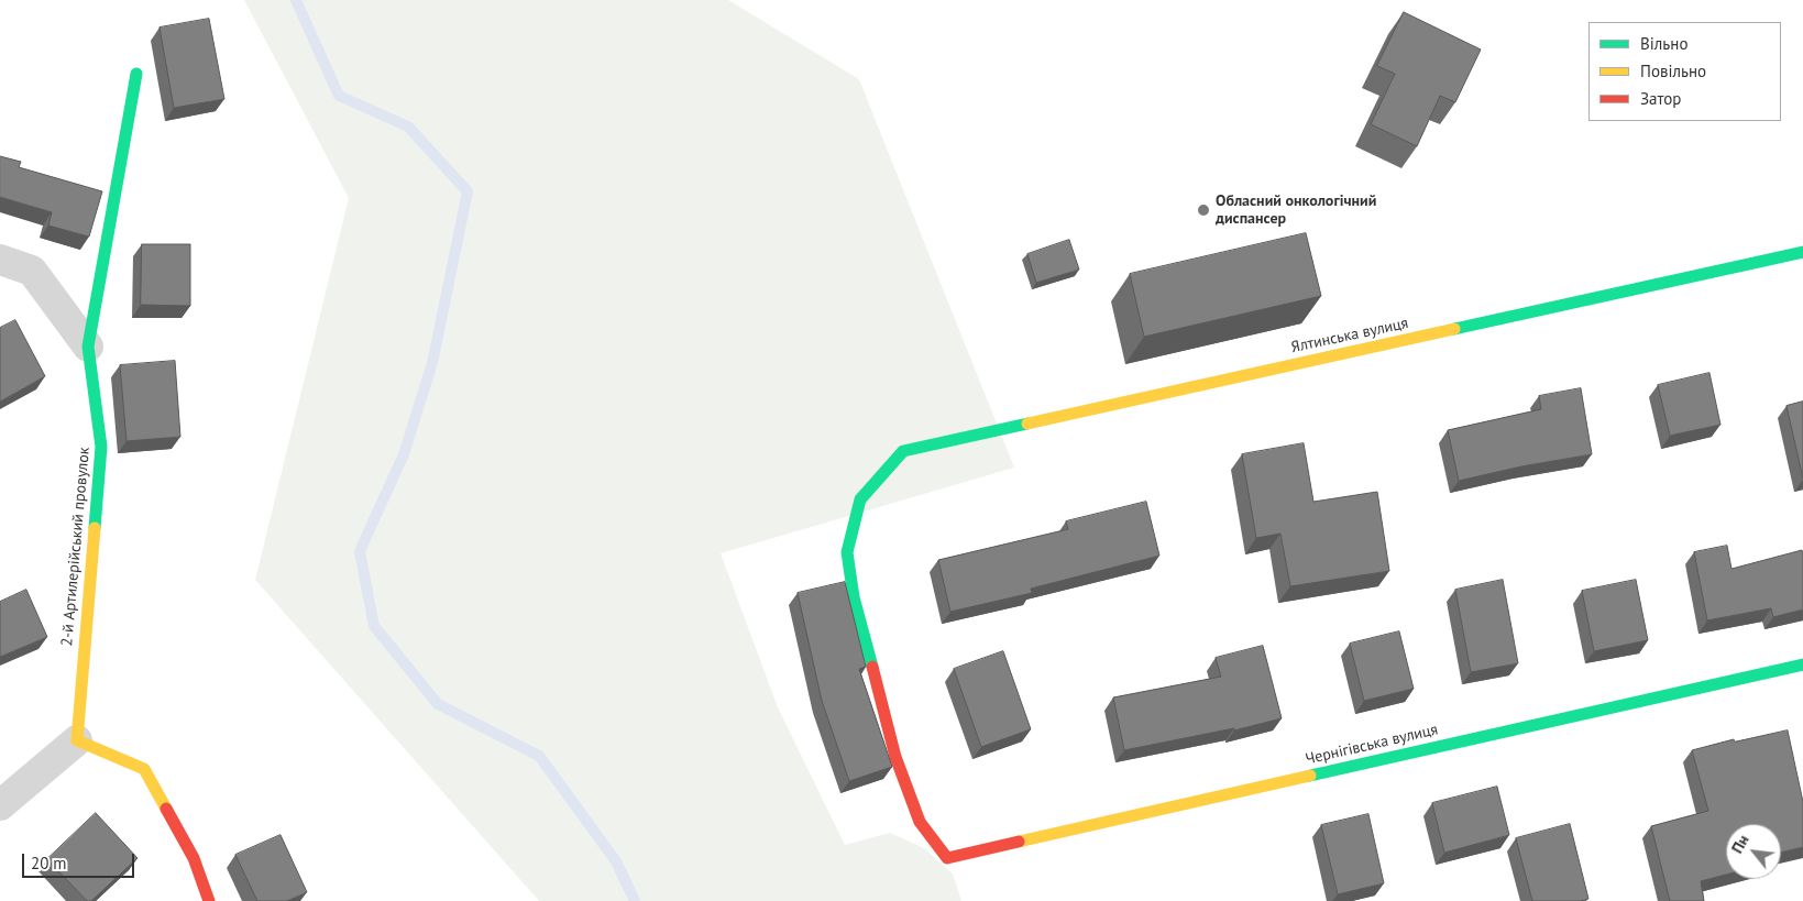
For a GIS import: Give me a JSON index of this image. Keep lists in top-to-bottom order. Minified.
{"streets":{"street":["Ялтинська вулиця","2-й Артилерійський провулок","Чернігівська вулиця"]},"crossings":[["Ялтинська вулиця","Чернігівська вулиця"]],"places":["Обласний онкологічний диспансер"],"legend":["Вільно","Повільно","Затор"],"scale_bar":"20 m","north":"top left"}
